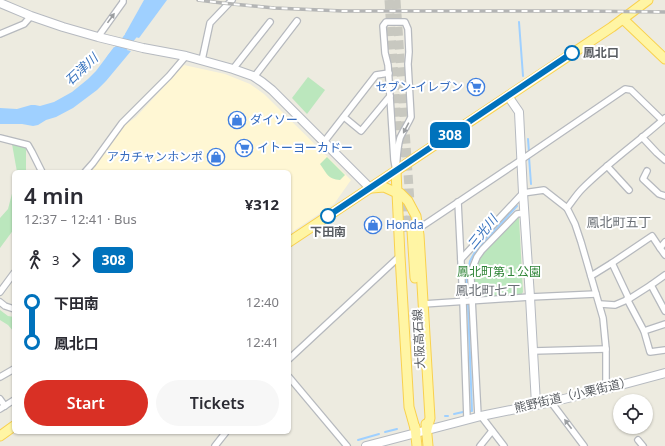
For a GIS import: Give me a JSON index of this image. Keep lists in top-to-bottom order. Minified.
{"streets":{"main road":["大阪高石線"],"street":["熊野街道（小栗街道）"]},"crossings":[["大阪高石線","熊野街道（小栗街道）"]],"districts":["鳳北町五丁","鳳北町七丁"],"water":["石津川","三光川"],"parks":["鳳北町第１公園"],"places":{"other":["鳳北口","下田南"],"supermarket":["セブン-イレブン","イトーヨーカドー"],"shop":["ダイソー","アカチャンホンポ","Honda"]},"lines":["bus line 308"],"page":{"on_map":"308","heading":["4 min","12:37 – 12:41 · Bus","¥312"],"legs":["3","308"],"list":[{"name":"下田南","value":"12:40"},{"name":"鳳北口","value":"12:41"}],"buttons":["Start","Tickets"]}}
